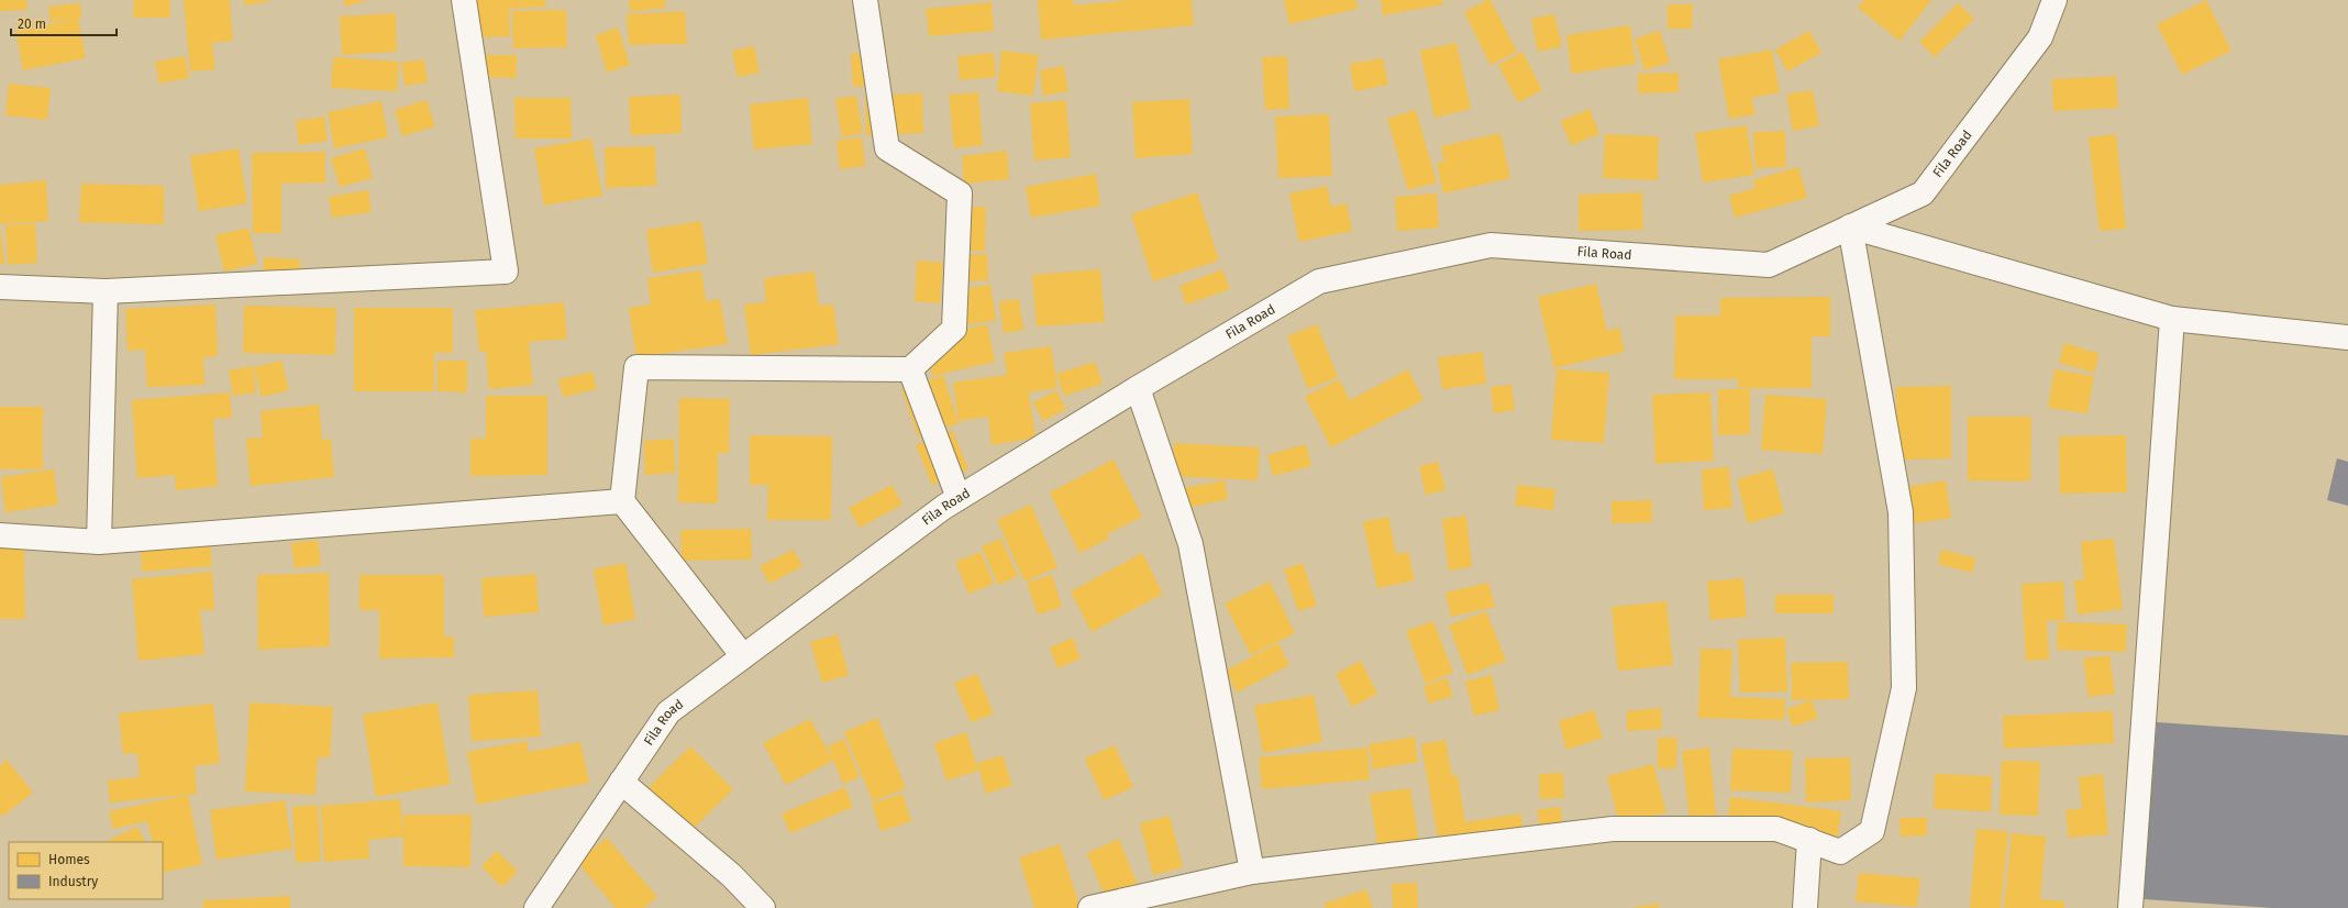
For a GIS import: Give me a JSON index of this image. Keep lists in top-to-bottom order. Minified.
{"streets":{"street":["Fila Road"]},"legend":["Homes","Industry"],"scale_bar":"20 m"}
